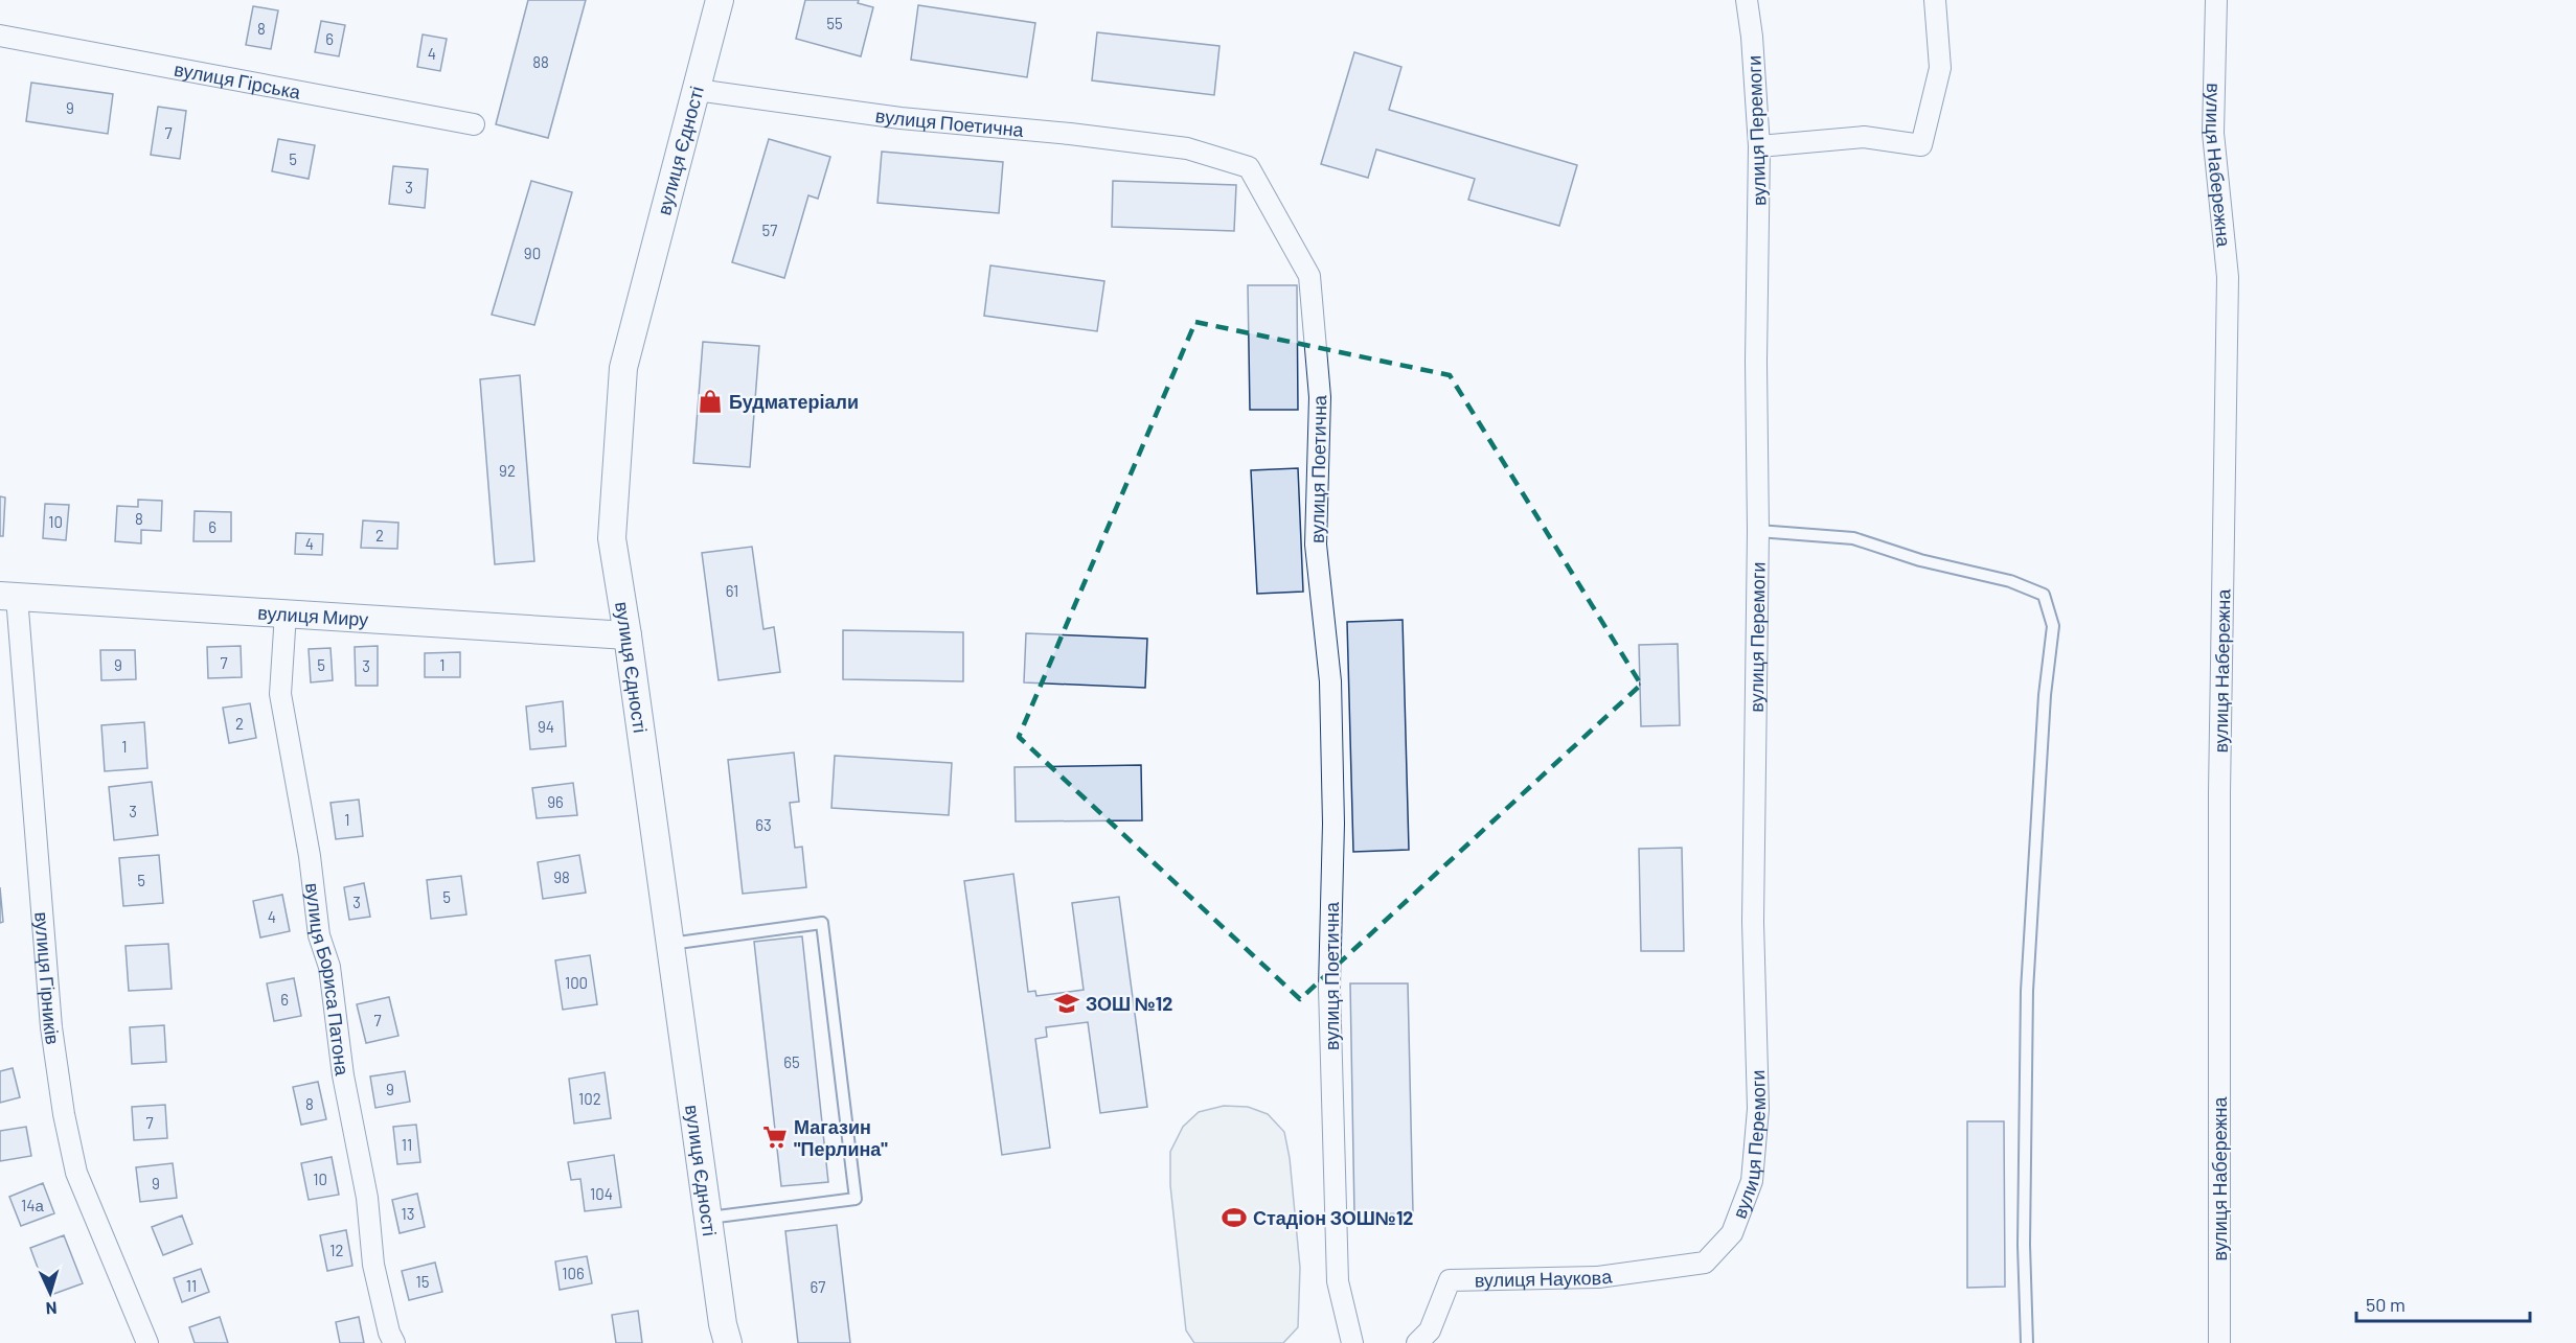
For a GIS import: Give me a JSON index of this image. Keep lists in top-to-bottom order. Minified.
{"streets":{"street":["вулиця Гірська","вулиця Поетична","вулиця Перемоги","вулиця Єдності","вулиця Набережна","вулиця Миру","вулиця Гірників","вулиця Бориса Патона","вулиця Наукова"]},"crossings":[["вулиця Поетична","вулиця Єдності"],["вулиця Перемоги","вулиця Наукова"],["вулиця Єдності","вулиця Миру"],["вулиця Миру","вулиця Гірників"],["вулиця Миру","вулиця Бориса Патона"]],"places":{"shop":["Будматеріали"],"school or university":["ЗОШ №12"],"supermarket":["Магазин \"Перлина\""],"sports":["Стадіон ЗОШ№12"]},"house_numbers":["55","8","6","4","88","9","7","5","3","57","90","92","8","10","6","2","4","61","7","9","5","1","3","2","94","1","96","3","1","63","98","5","5","3","4","100","6","7","65","9","102","8","7","11","10","9","104","14а","13","12","106","15","11","67"],"scale_bar":"50 m","north":"bottom"}
